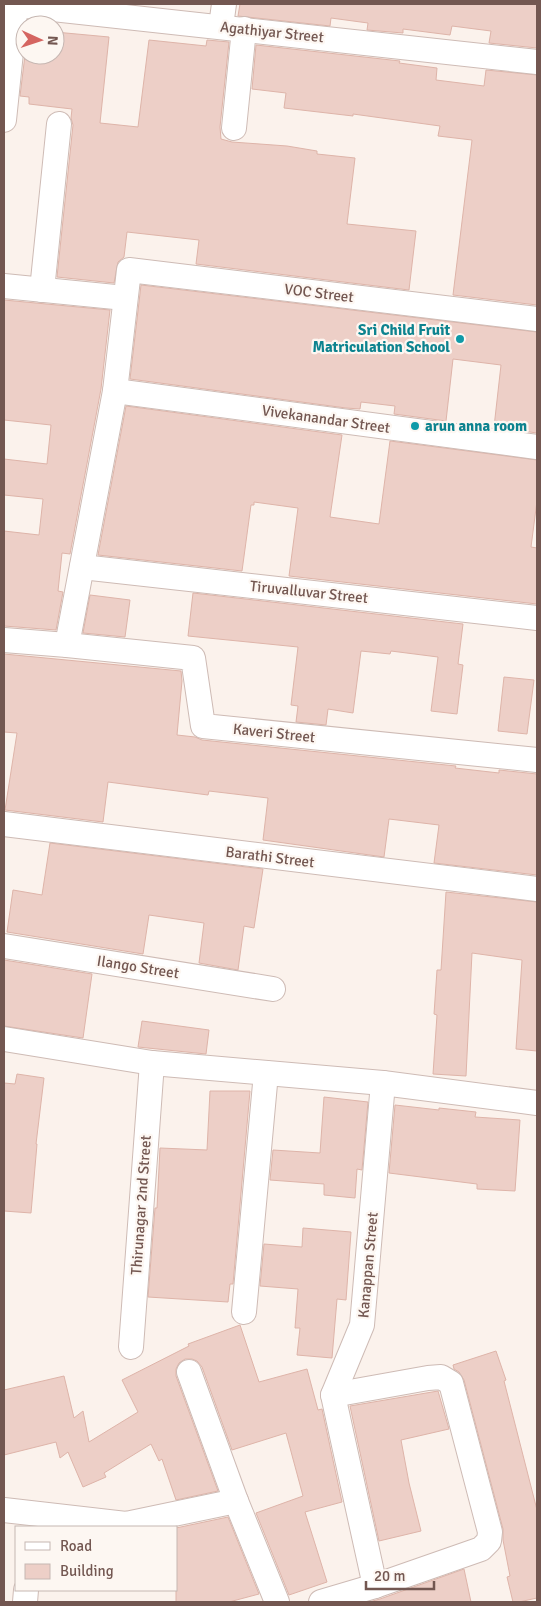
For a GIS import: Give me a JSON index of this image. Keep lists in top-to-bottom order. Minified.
{"streets":{"street":["Agathiyar Street","VOC Street","Vivekanandar Street","Tiruvalluvar Street","Kaveri Street","Barathi Street","Ilango Street","Thirunagar 2nd Street","Kanappan Street"]},"places":["Sri Child Fruit Matriculation School","arun anna room"],"legend":["Road","Building"],"scale_bar":"20 m","north":"right"}
